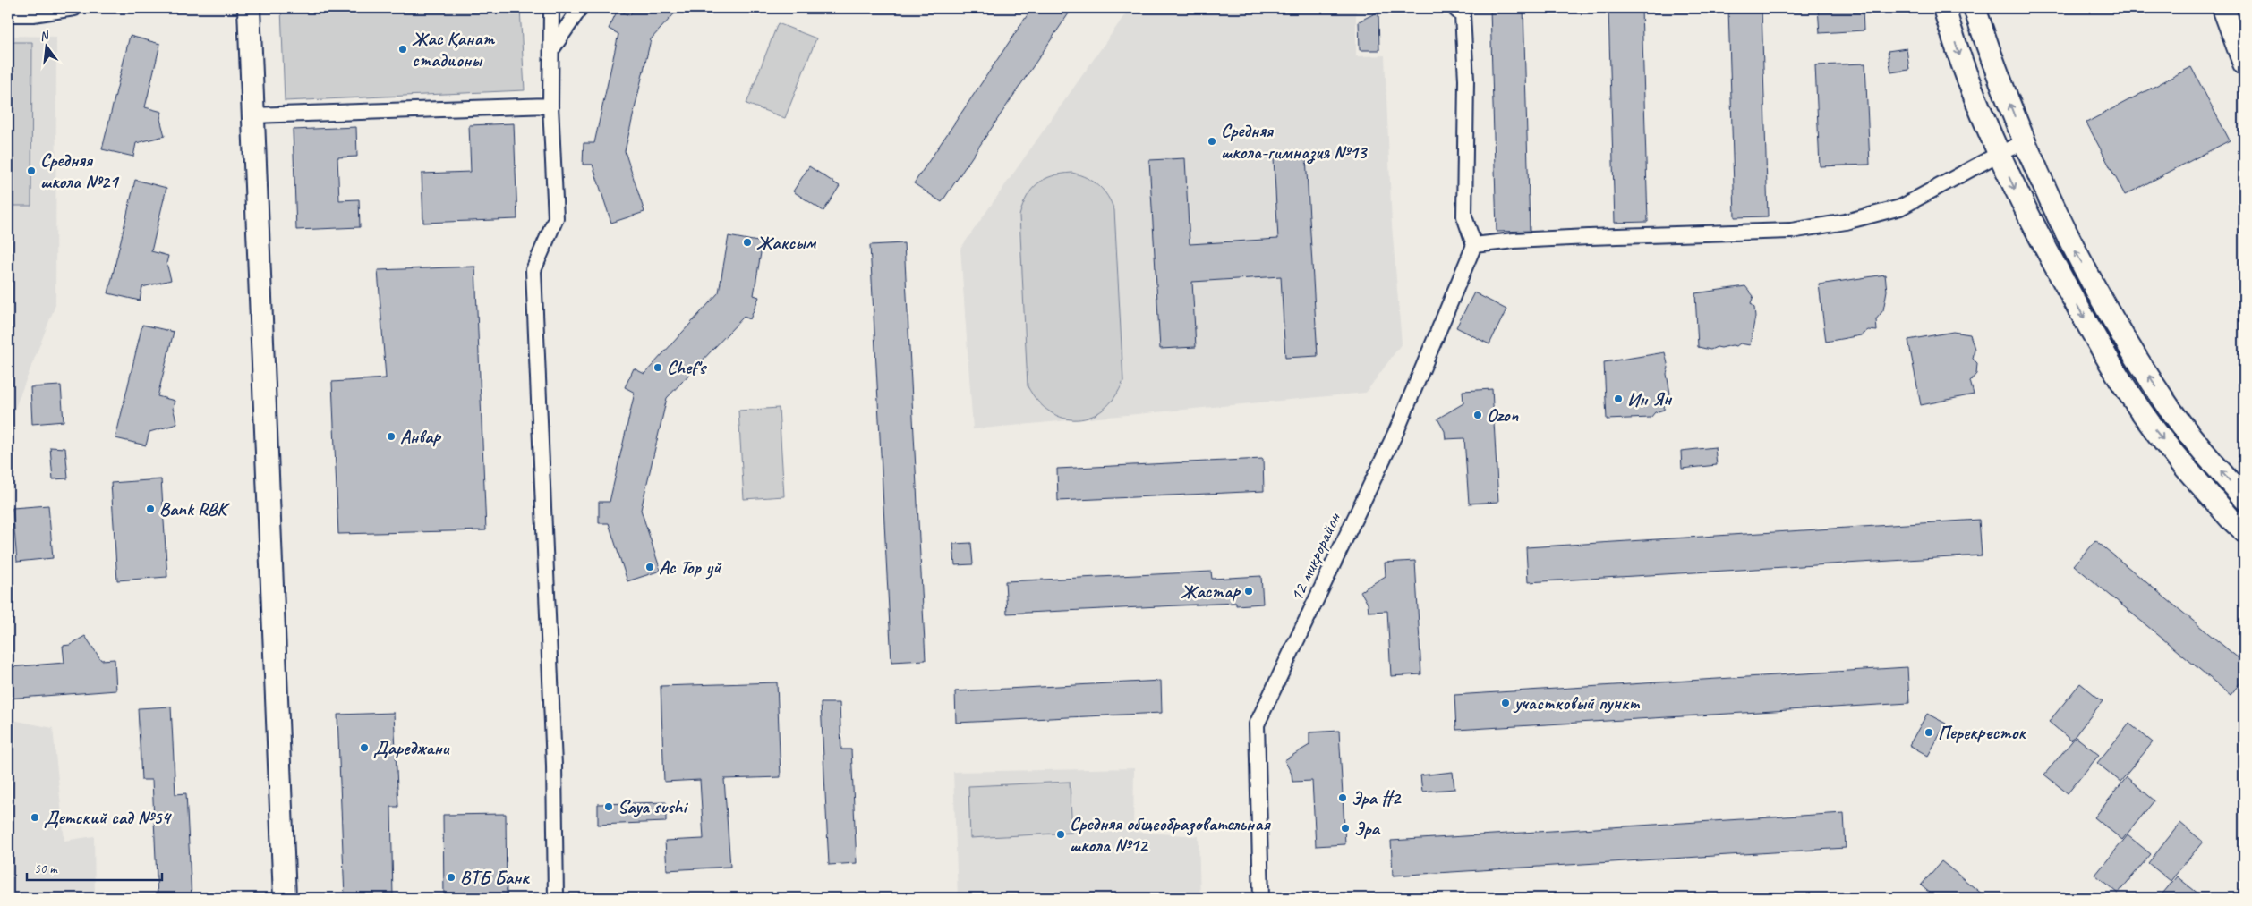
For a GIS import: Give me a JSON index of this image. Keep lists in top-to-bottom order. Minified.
{"streets":{"street":["12 микрорайон"]},"places":["Жас Қанат стадионы","Средняя школа-гимназия №13","Средняя школа №21","Жаксым","Chef's","Ин Ян","Ozon","Анвар","Bank RBK","Ас Тор уй","Жастар","участковый пункт","Перекресток","Дареджани","Эра #2","Saya sushi","Детский сад №54","Эра","Средняя общеобразовательная школа №12","ВТБ Банк"],"scale_bar":"50 m","north":"top"}
